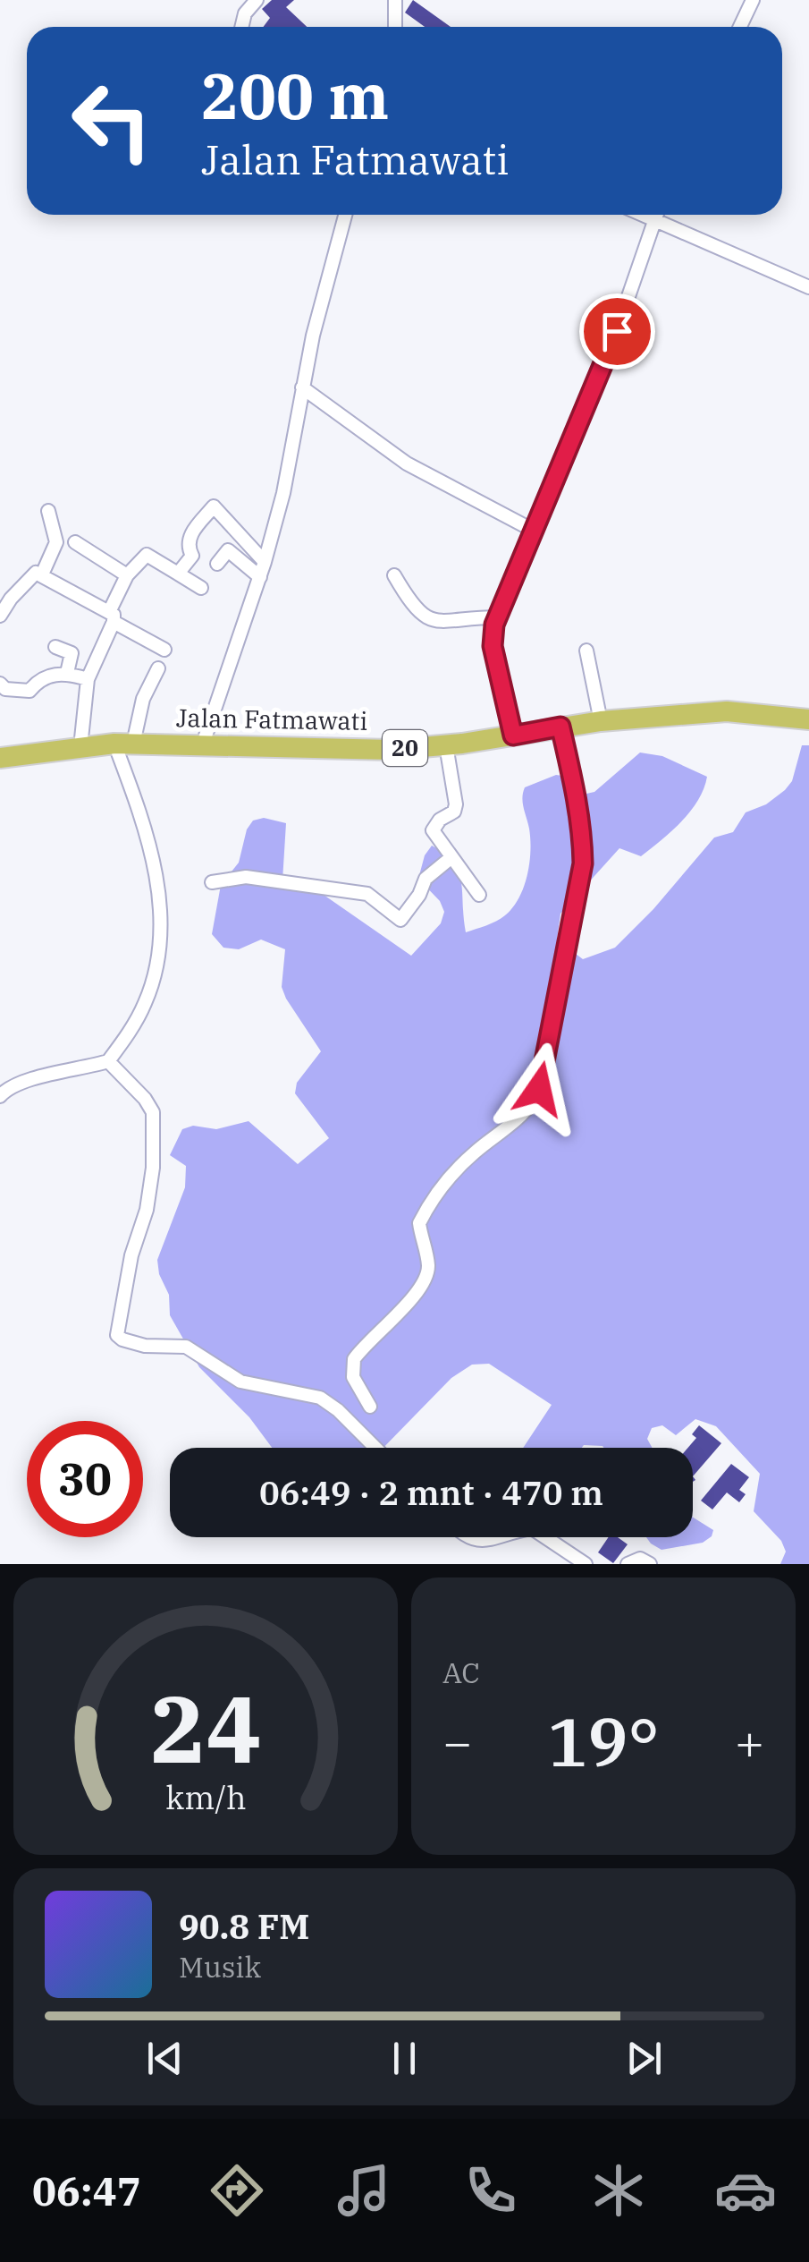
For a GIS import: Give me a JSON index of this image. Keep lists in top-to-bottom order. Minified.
{"streets":{"highway":["Jalan Fatmawati","20"]},"page":{"turn":["200 m","Jalan Fatmawati"],"limit":"30","trip":"06:49 · 2 mnt · 470 m","tile":"AC","heat":["−","19°","+"],"song":["90.8 FM","Musik"],"tabs":"06:47","gauge":["24","km/h"]}}
